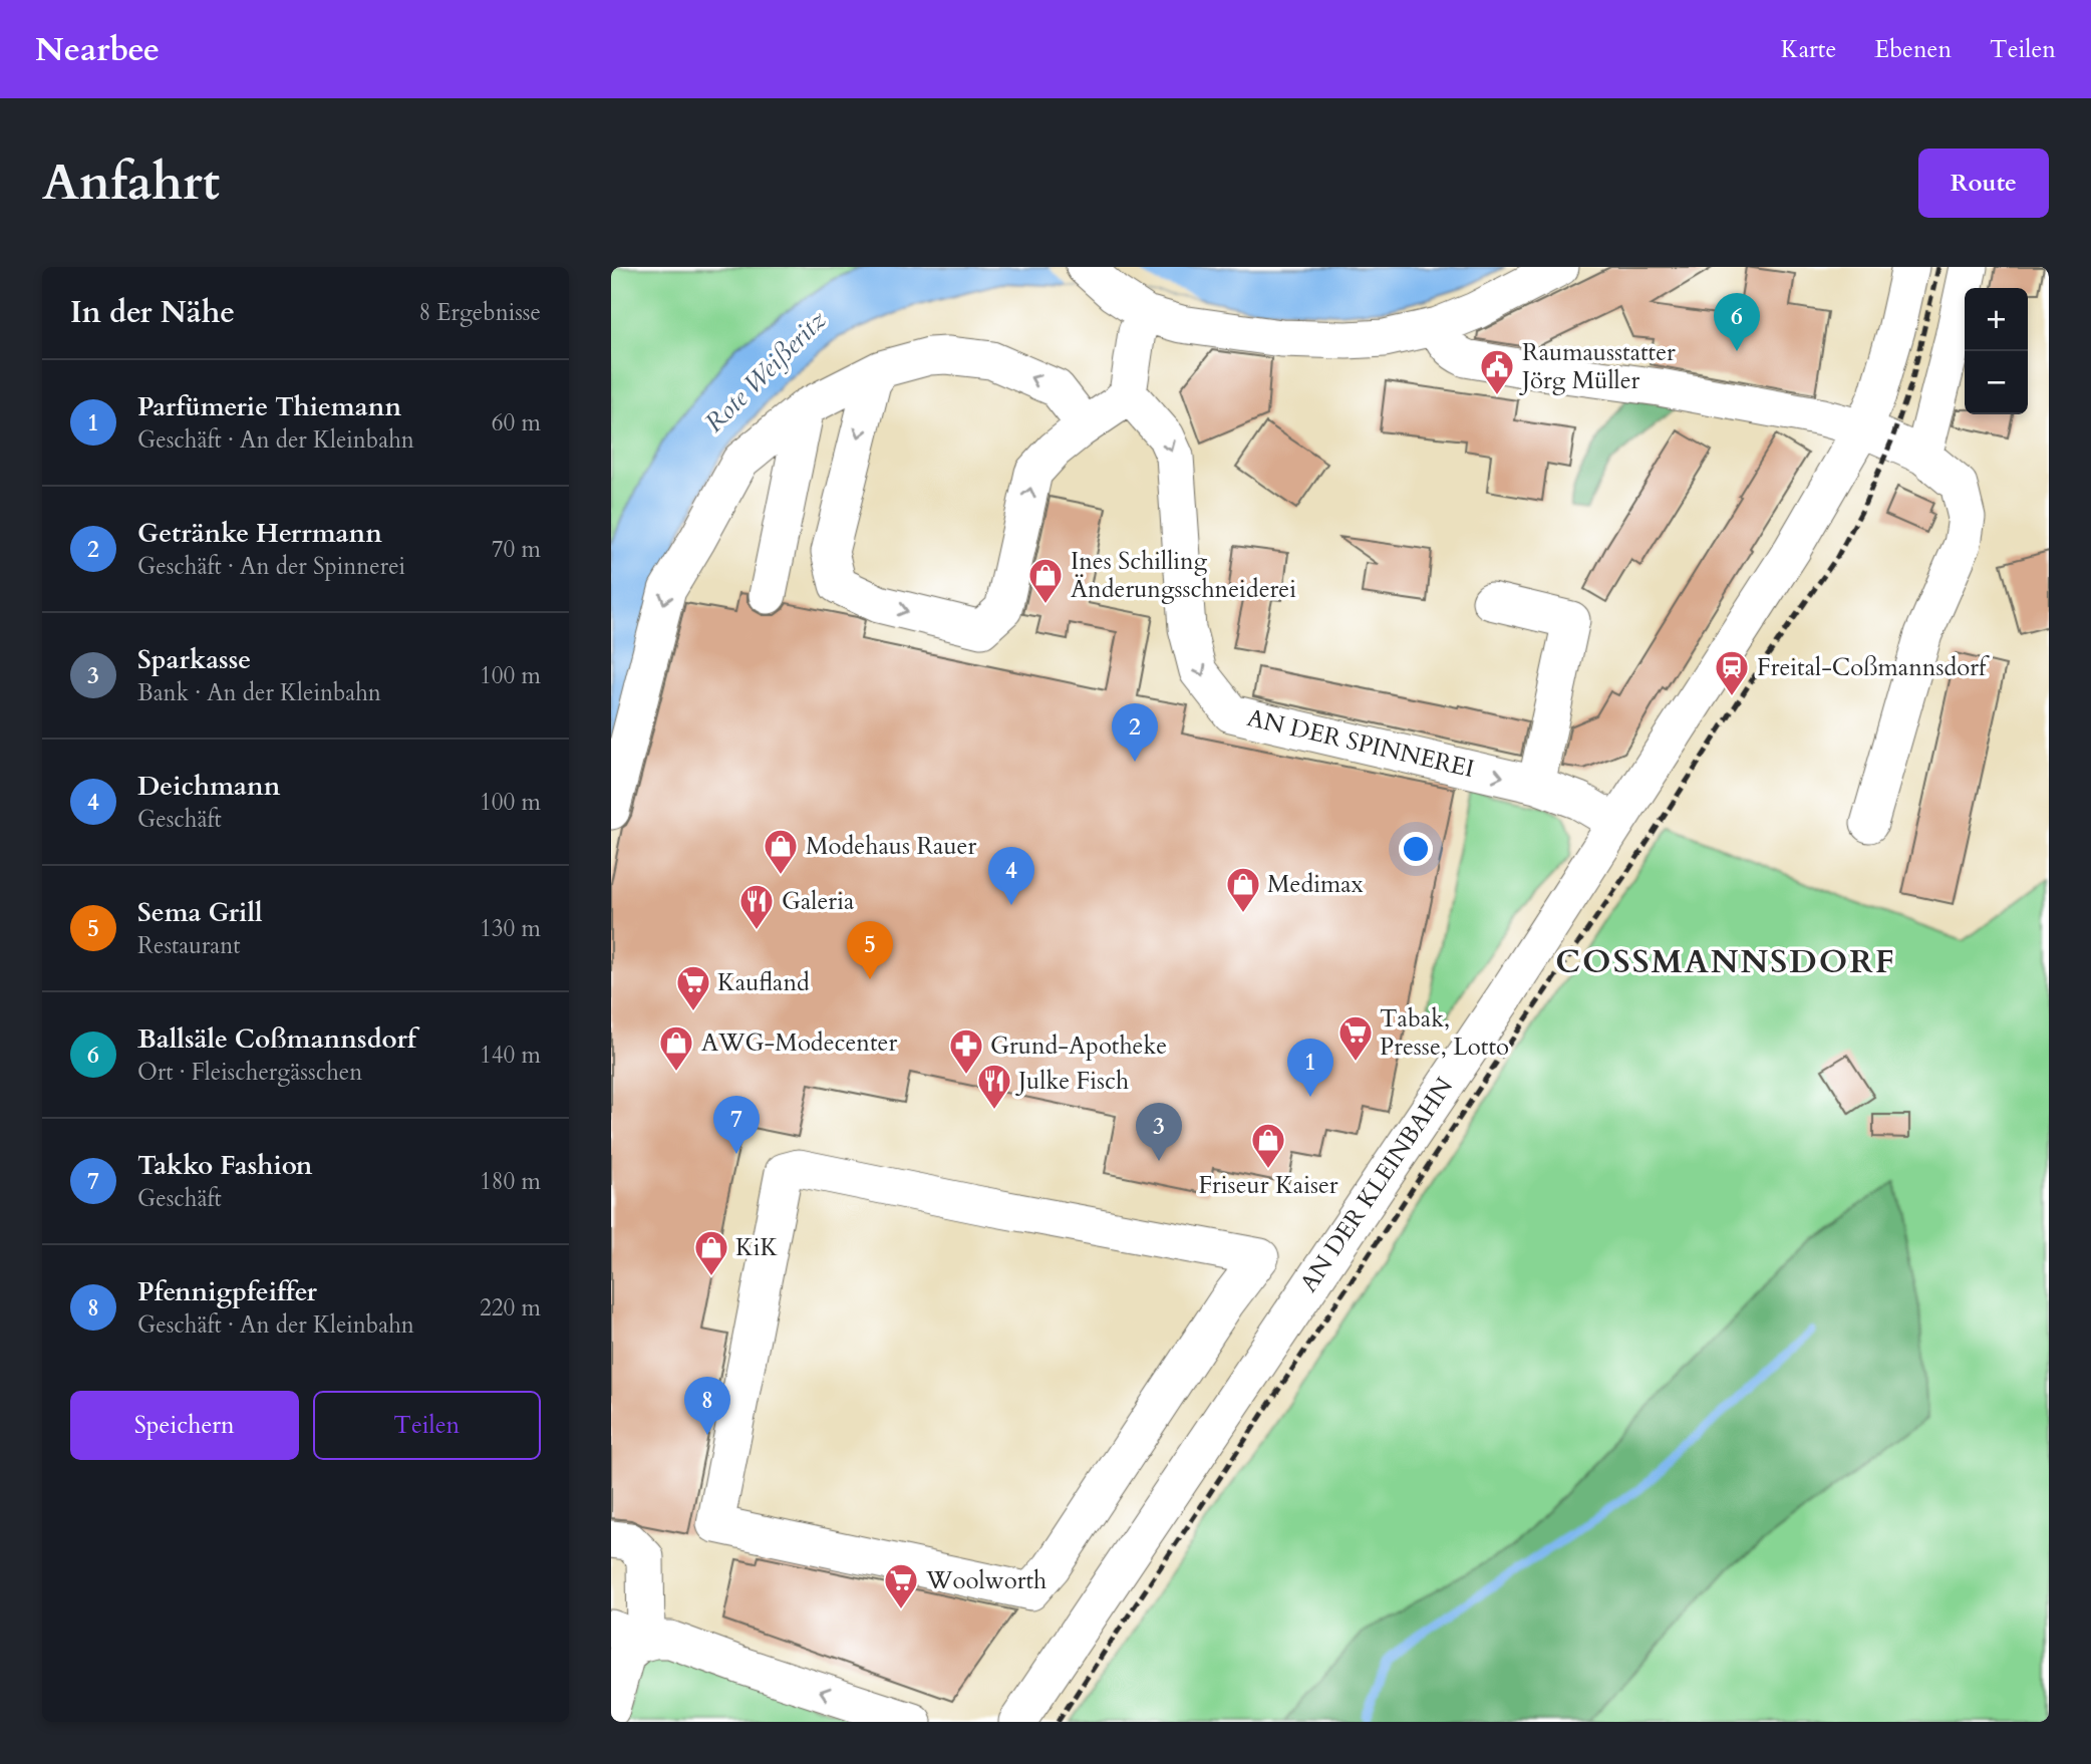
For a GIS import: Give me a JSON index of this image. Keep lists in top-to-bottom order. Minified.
{"streets":{"street":["AN DER SPINNEREI","AN DER KLEINBAHN"]},"crossings":[["AN DER SPINNEREI","AN DER KLEINBAHN"]],"one_way":["AN DER SPINNEREI"],"districts":["COSSMANNSDORF"],"water":["Rote Weißeritz"],"places":{"public building":["Raumausstatter Jörg Müller"],"shop":["Ines Schilling Änderungsschneiderei","Modehaus Rauer","Medimax","AWG-Modecenter","Friseur Kaiser","KiK"],"station":["Freital-Coßmannsdorf"],"restaurant":["Galeria","Julke Fisch"],"supermarket":["Kaufland","Tabak, Presse, Lotto","Woolworth"],"pharmacy":["Grund-Apotheke"]},"page":{"header":"Nearbee","nav":["Karte","Ebenen","Teilen"],"buttons":["Route",["Speichern","Teilen"]],"title":"Anfahrt","heading":["In der Nähe","8 Ergebnisse"],"map_buttons":["+","−"],"pins":["6","2","4","5","1","7","3","8"],"list":[{"mark":"1","name":"Parfümerie Thiemann","note":"Geschäft · An der Kleinbahn","value":"60 m"},{"mark":"2","name":"Getränke Herrmann","note":"Geschäft · An der Spinnerei","value":"70 m"},{"mark":"3","name":"Sparkasse","note":"Bank · An der Kleinbahn","value":"100 m"},{"mark":"4","name":"Deichmann","note":"Geschäft","value":"100 m"},{"mark":"5","name":"Sema Grill","note":"Restaurant","value":"130 m"},{"mark":"6","name":"Ballsäle Coßmannsdorf","note":"Ort · Fleischergässchen","value":"140 m"},{"mark":"7","name":"Takko Fashion","note":"Geschäft","value":"180 m"},{"mark":"8","name":"Pfennigpfeiffer","note":"Geschäft · An der Kleinbahn","value":"220 m"}]}}
